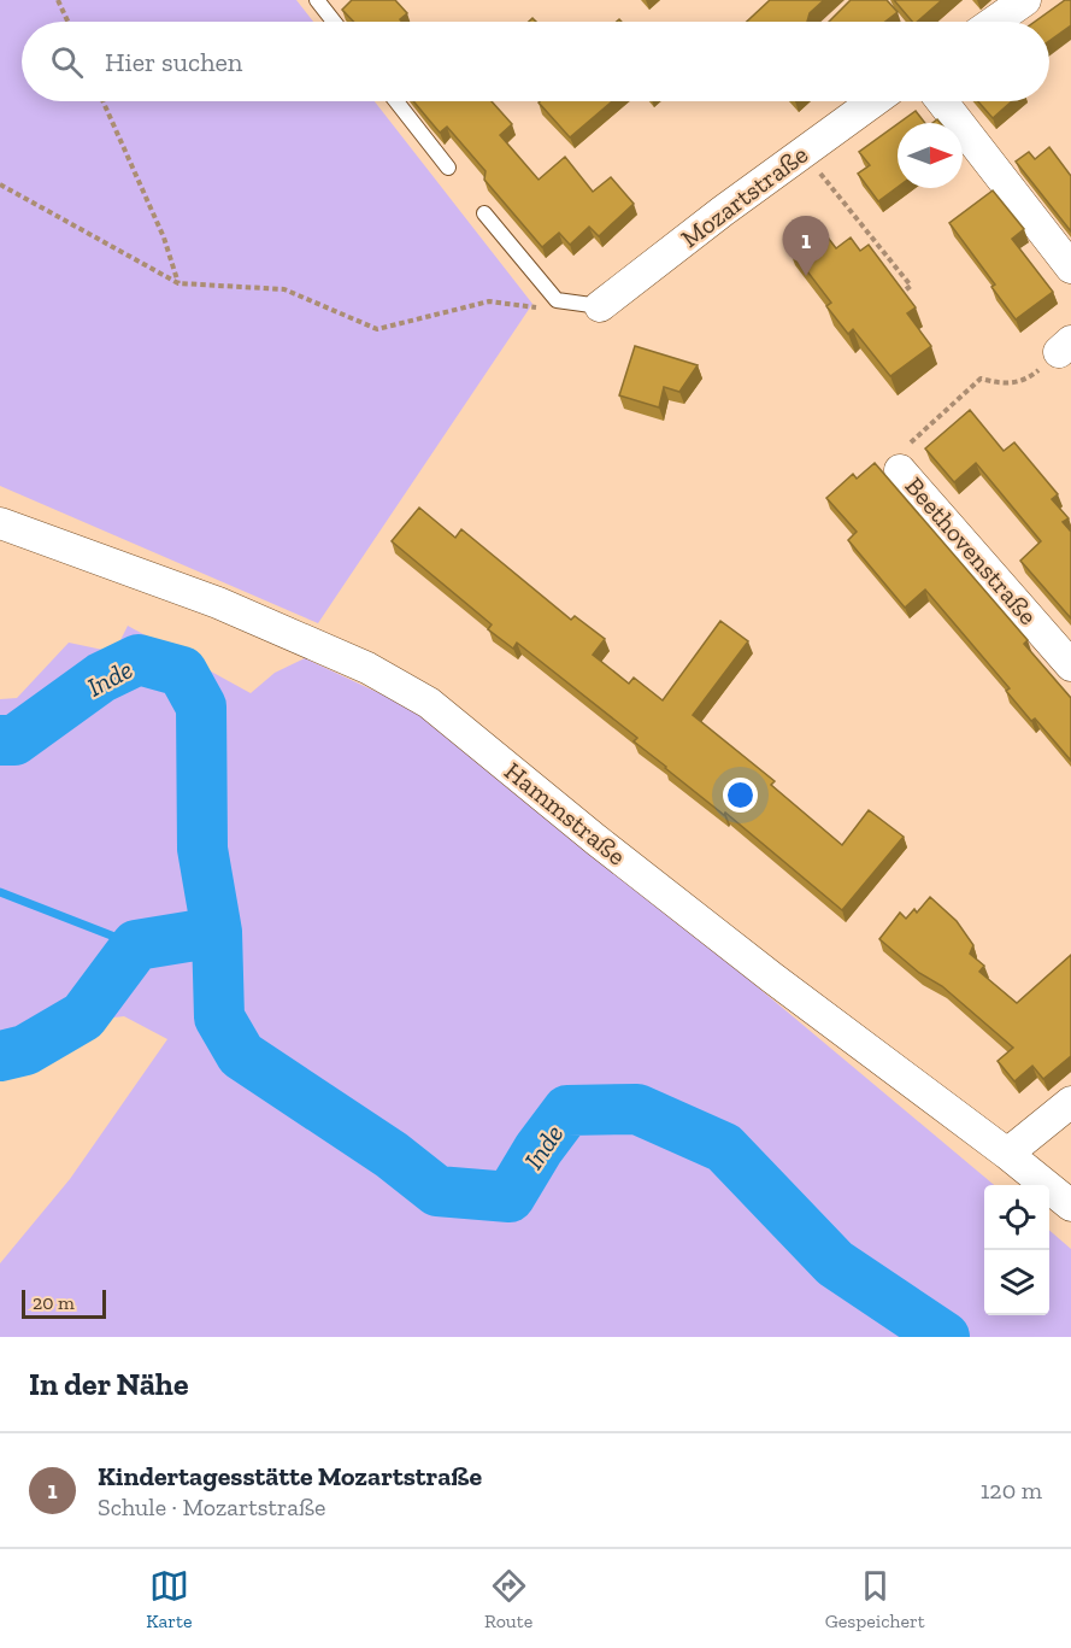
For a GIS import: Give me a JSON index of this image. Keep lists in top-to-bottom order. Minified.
{"streets":{"street":["Mozartstraße","Beethovenstraße","Hammstraße"]},"water":["Inde"],"scale_bar":"20 m","north":"right","page":{"search":"Hier suchen","pins":"1","scale":"20 m","heading":"In der Nähe","list":[{"mark":"1","name":"Kindertagesstätte Mozartstraße","note":"Schule · Mozartstraße","value":"120 m"}],"nav":["Karte","Route","Gespeichert"]}}
